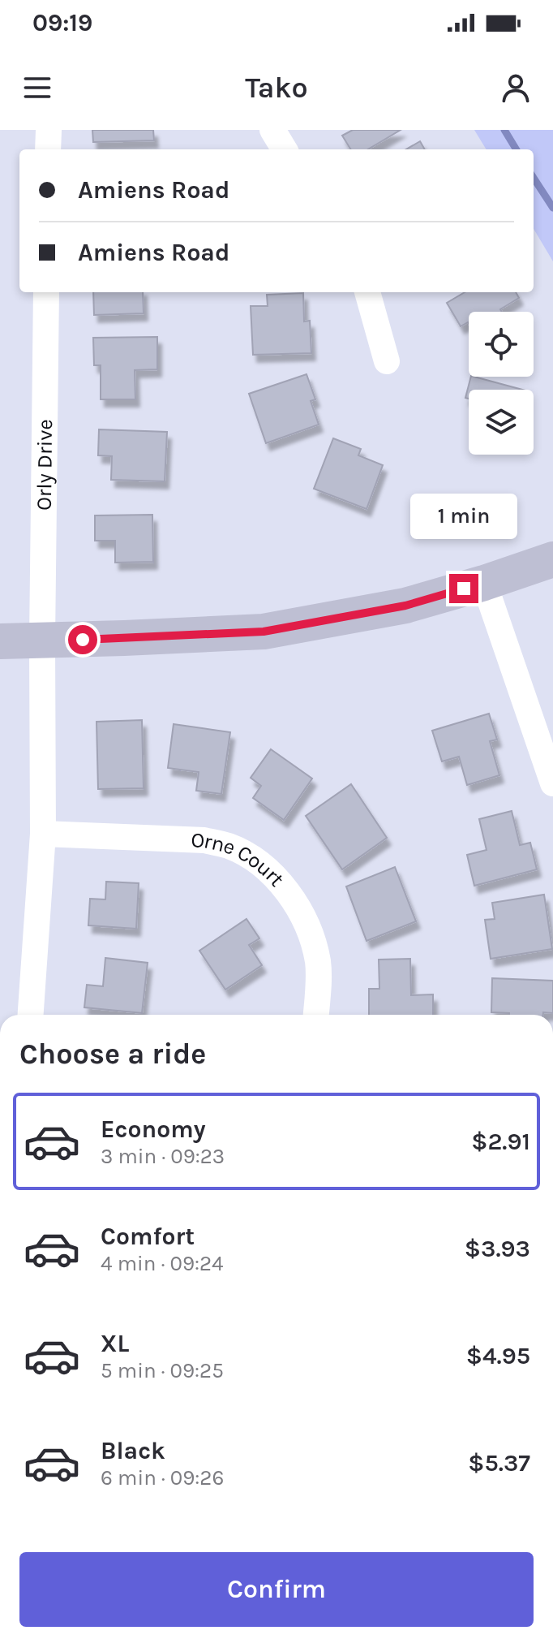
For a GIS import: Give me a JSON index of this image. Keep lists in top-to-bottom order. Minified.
{"streets":{"street":["Orly Drive","Orne Court"]},"page":{"status":"09:19","header":"Tako","banner":["Amiens Road","Amiens Road"],"bubble":"1 min","heading":"Choose a ride","list":[{"name":"Economy","note":"3 min · 09:23","value":"$2.91"},{"name":"Comfort","note":"4 min · 09:24","value":"$3.93"},{"name":"XL","note":"5 min · 09:25","value":"$4.95"},{"name":"Black","note":"6 min · 09:26","value":"$5.37"}],"buttons":"Confirm"}}
